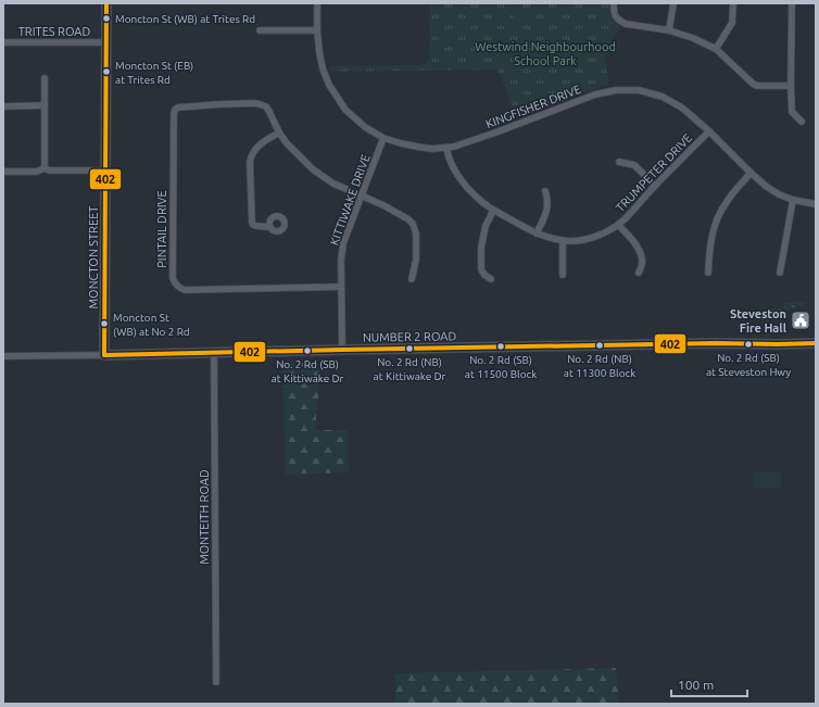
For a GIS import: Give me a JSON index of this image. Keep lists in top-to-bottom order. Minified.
{"streets":{"street":["TRITES ROAD","KINGFISHER DRIVE","TRUMPETER DRIVE","KITTIWAKE DRIVE","PINTAIL DRIVE","MONCTON STREET","NUMBER 2 ROAD","MONTEITH ROAD"]},"crossings":[["TRITES ROAD","MONCTON STREET"],["KINGFISHER DRIVE","TRUMPETER DRIVE"],["KINGFISHER DRIVE","KITTIWAKE DRIVE"],["KITTIWAKE DRIVE","PINTAIL DRIVE"],["KITTIWAKE DRIVE","NUMBER 2 ROAD"],["MONCTON STREET","NUMBER 2 ROAD"],["NUMBER 2 ROAD","MONTEITH ROAD"]],"parks":["Westwind Neighbourhood School Park"],"places":{"other":["Moncton St (WB) at Trites Rd","Moncton St (EB) at Trites Rd","Moncton St (WB) at No 2 Rd","No. 2 Rd (SB) at Steveston Hwy","No. 2 Rd (NB) at 11300 Block","No. 2 Rd (SB) at 11500 Block","No. 2 Rd (NB) at Kittiwake Dr","No. 2 Rd (SB) at Kittiwake Dr"],"public building":["Steveston Fire Hall"]},"lines":["transit line 402"],"scale_bar":"100 m"}
